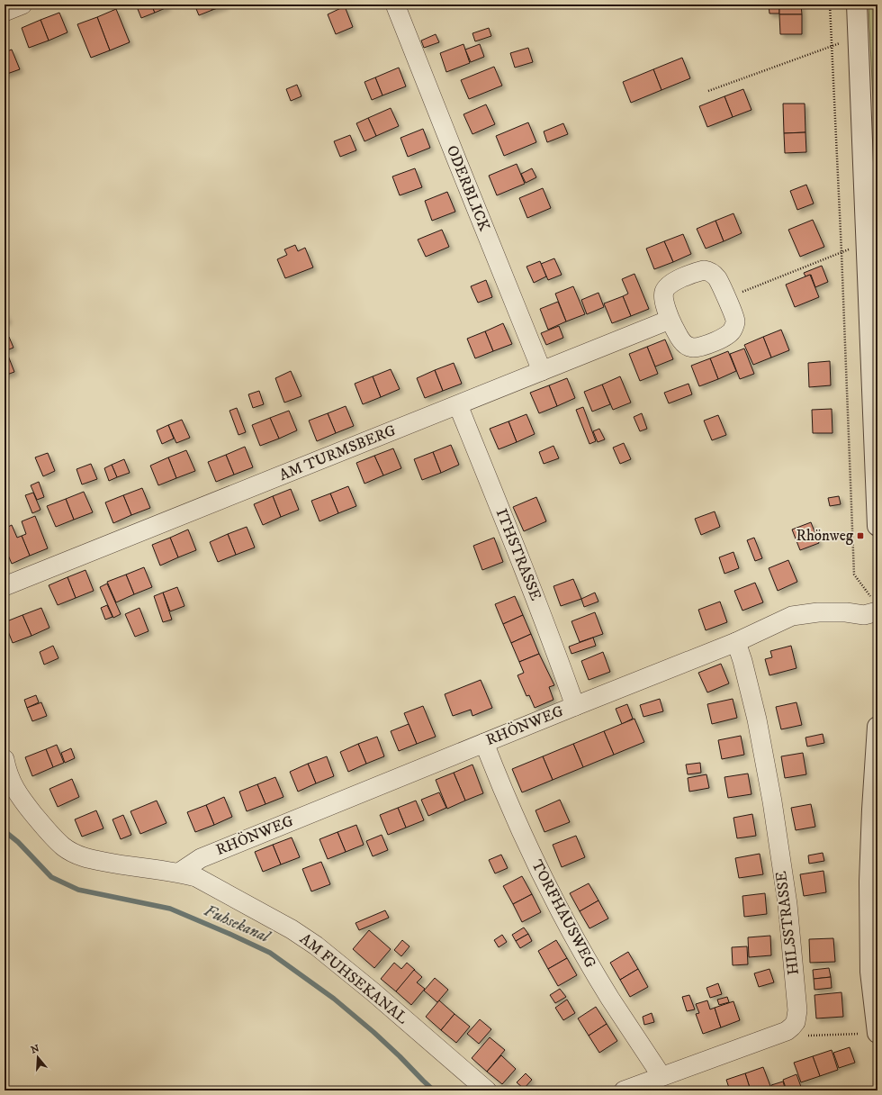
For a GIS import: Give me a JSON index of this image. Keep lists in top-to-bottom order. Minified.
{"streets":{"street":["ODERBLICK","AM TURMSBERG","ITHSTRASSE","RHÖNWEG","TORFHAUSWEG","HILSSTRASSE","AM FUHSEKANAL"]},"crossings":[["ODERBLICK","AM TURMSBERG"],["AM TURMSBERG","ITHSTRASSE"],["ITHSTRASSE","RHÖNWEG"],["RHÖNWEG","TORFHAUSWEG"],["RHÖNWEG","HILSSTRASSE"],["RHÖNWEG","AM FUHSEKANAL"]],"water":["Fuhsekanal"],"places":{"transit":["Rhönweg"]},"north":"top"}
